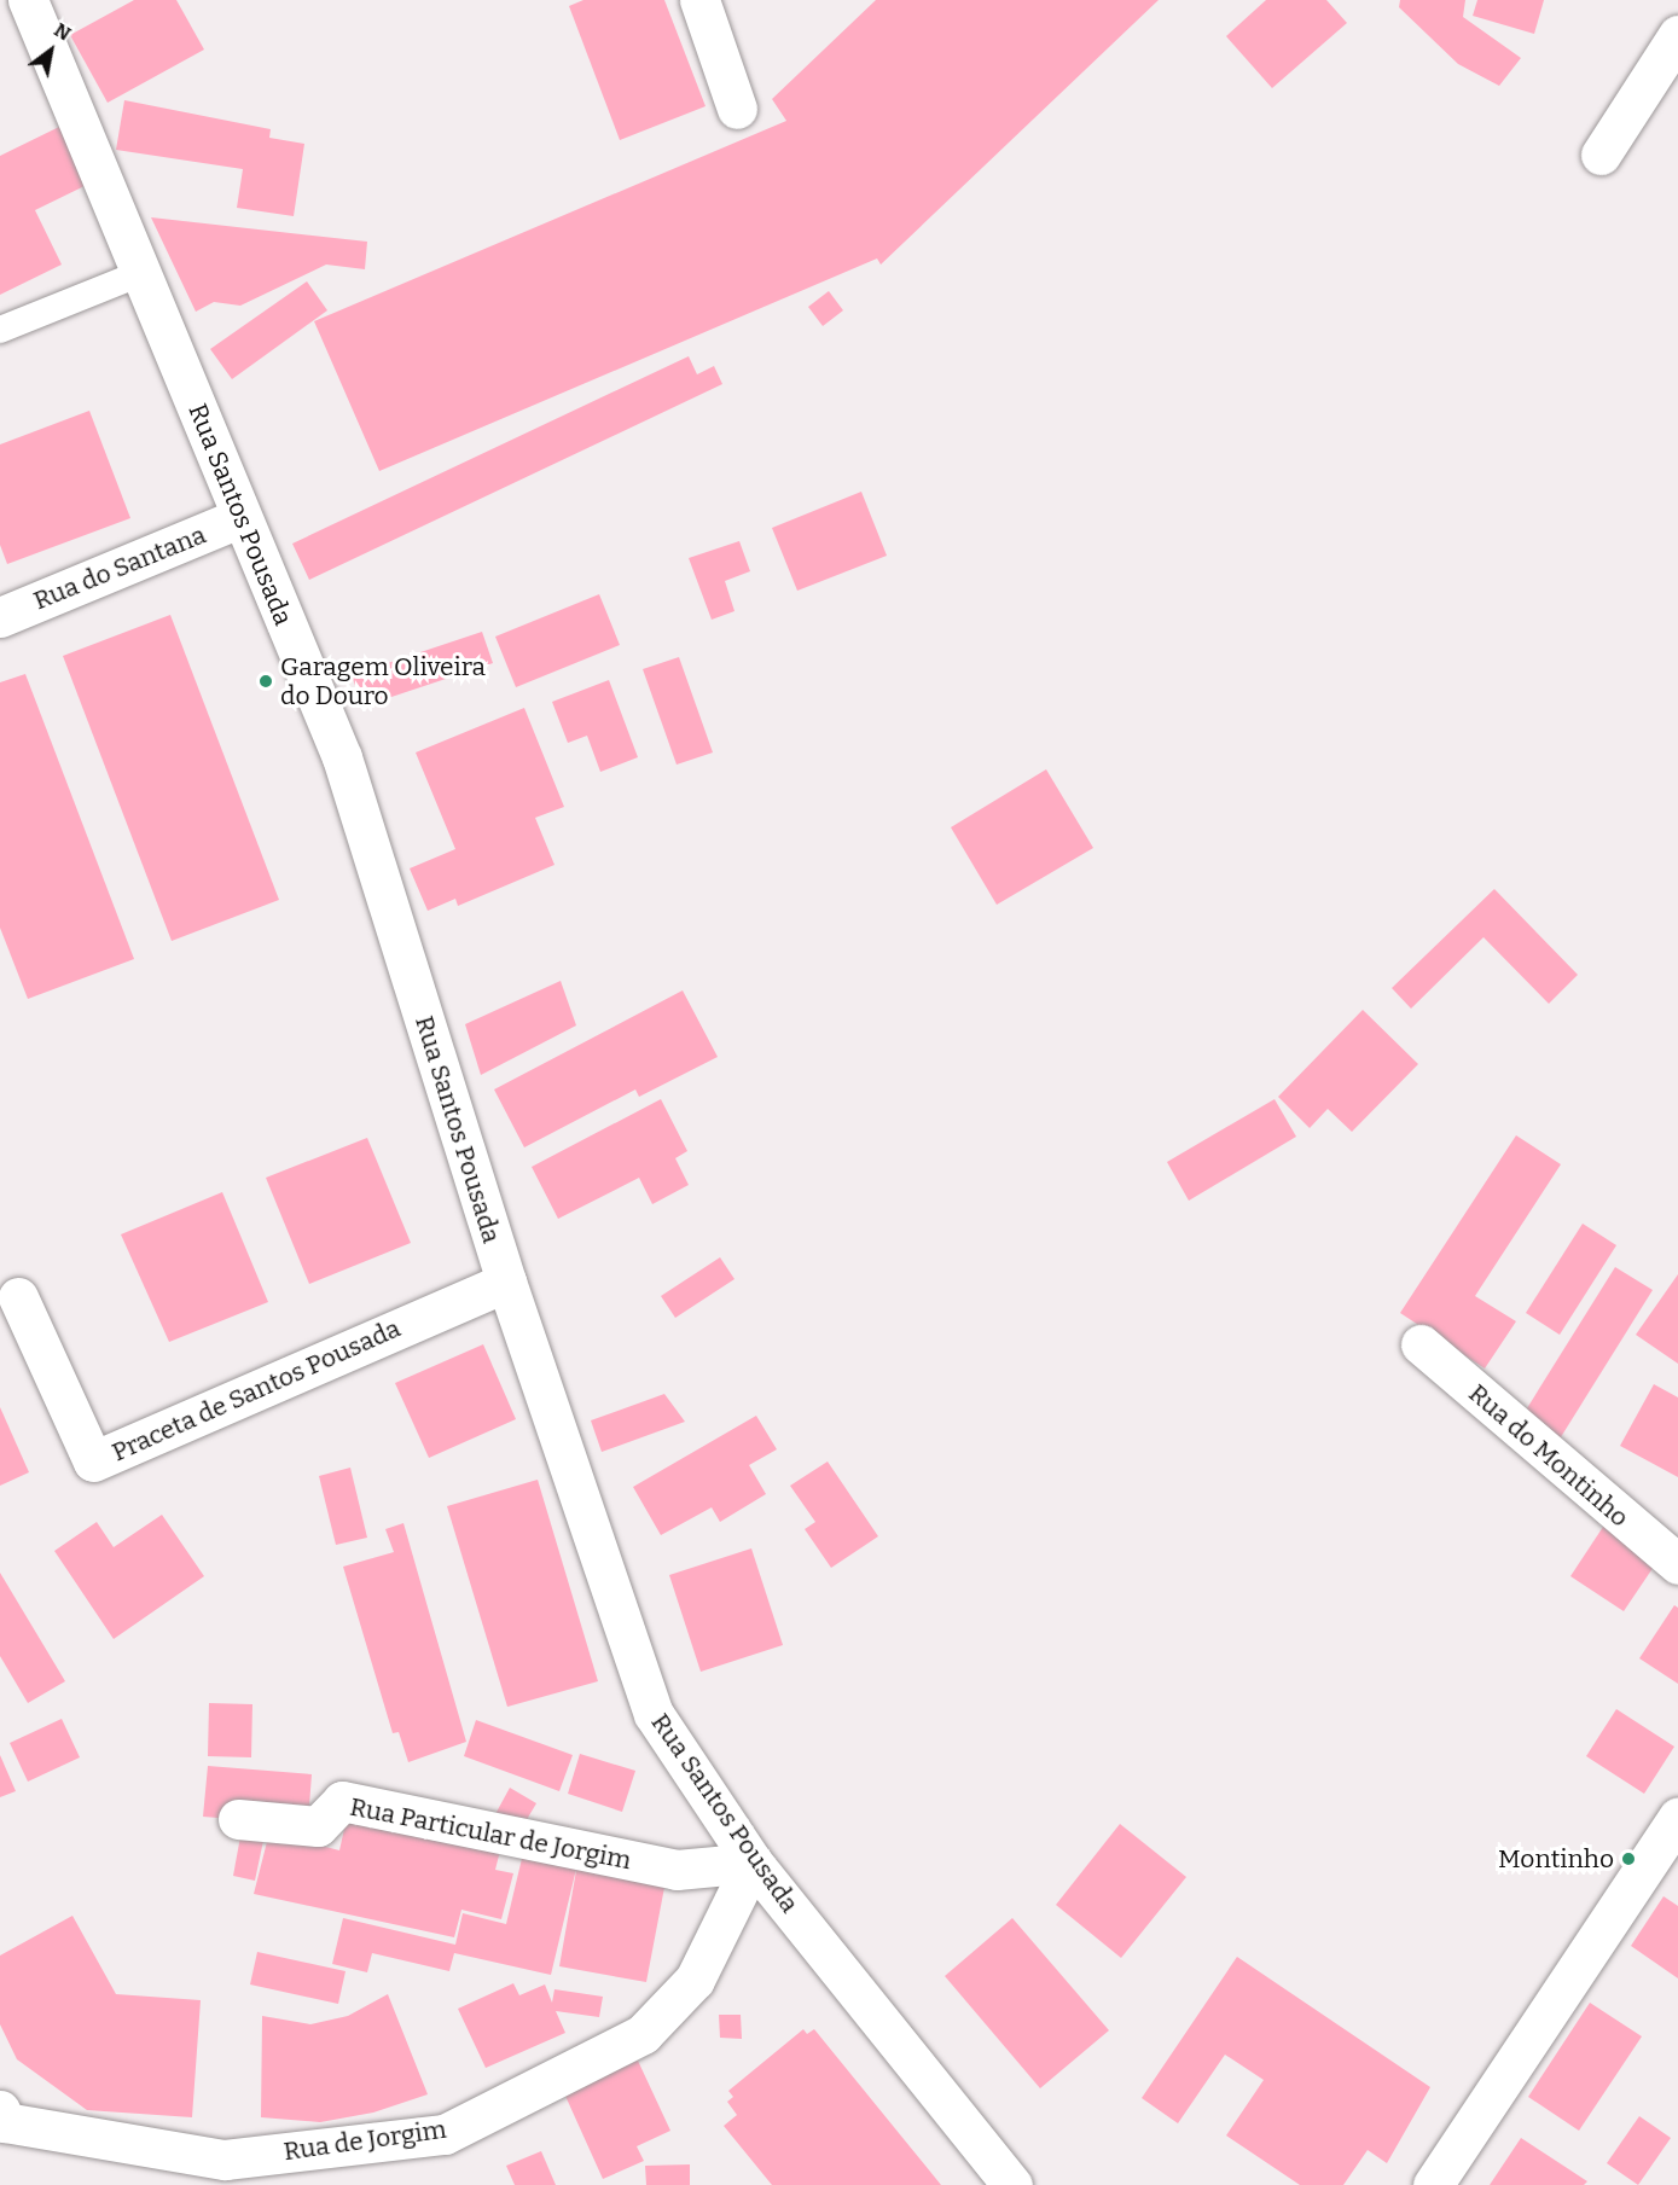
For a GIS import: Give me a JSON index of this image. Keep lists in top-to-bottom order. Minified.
{"streets":{"street":["Rua Santos Pousada","Rua do Santana","Praceta de Santos Pousada","Rua do Montinho","Rua Particular de Jorgim","Rua de Jorgim"]},"crossings":[["Rua Santos Pousada","Rua do Santana"],["Rua Santos Pousada","Praceta de Santos Pousada"],["Rua Santos Pousada","Rua Particular de Jorgim"],["Rua Santos Pousada","Rua de Jorgim"],["Rua Particular de Jorgim","Rua de Jorgim"]],"places":["Garagem Oliveira do Douro","Montinho"],"north":"top right"}
